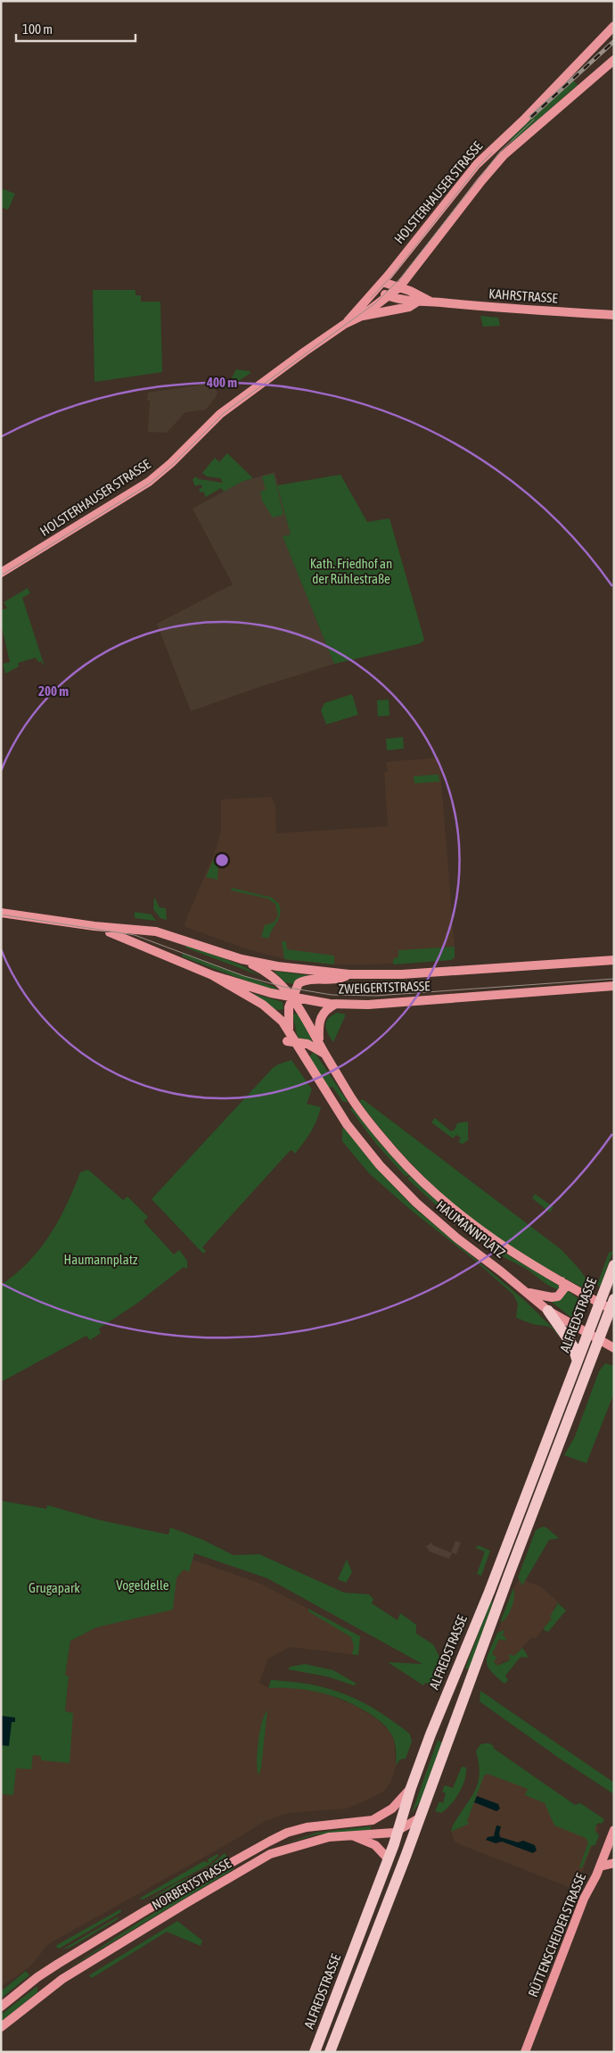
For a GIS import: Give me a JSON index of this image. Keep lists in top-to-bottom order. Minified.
{"streets":{"main road":["HOLSTERHAUSER STRASSE","KAHRSTRASSE","ZWEIGERTSTRASSE","HAUMANNPLATZ","ALFREDSTRASSE","NORBERTSTRASSE","RÜTTENSCHEIDER STRASSE"]},"crossings":[["HOLSTERHAUSER STRASSE","KAHRSTRASSE"],["ZWEIGERTSTRASSE","HAUMANNPLATZ"],["HAUMANNPLATZ","ALFREDSTRASSE"],["ALFREDSTRASSE","NORBERTSTRASSE"]],"parks":["Kath. Friedhof an der Rühlestraße","Haumannplatz","Vogeldelle","Grugapark"],"scale_bar":"100 m","rings":["400 m","200 m"]}
